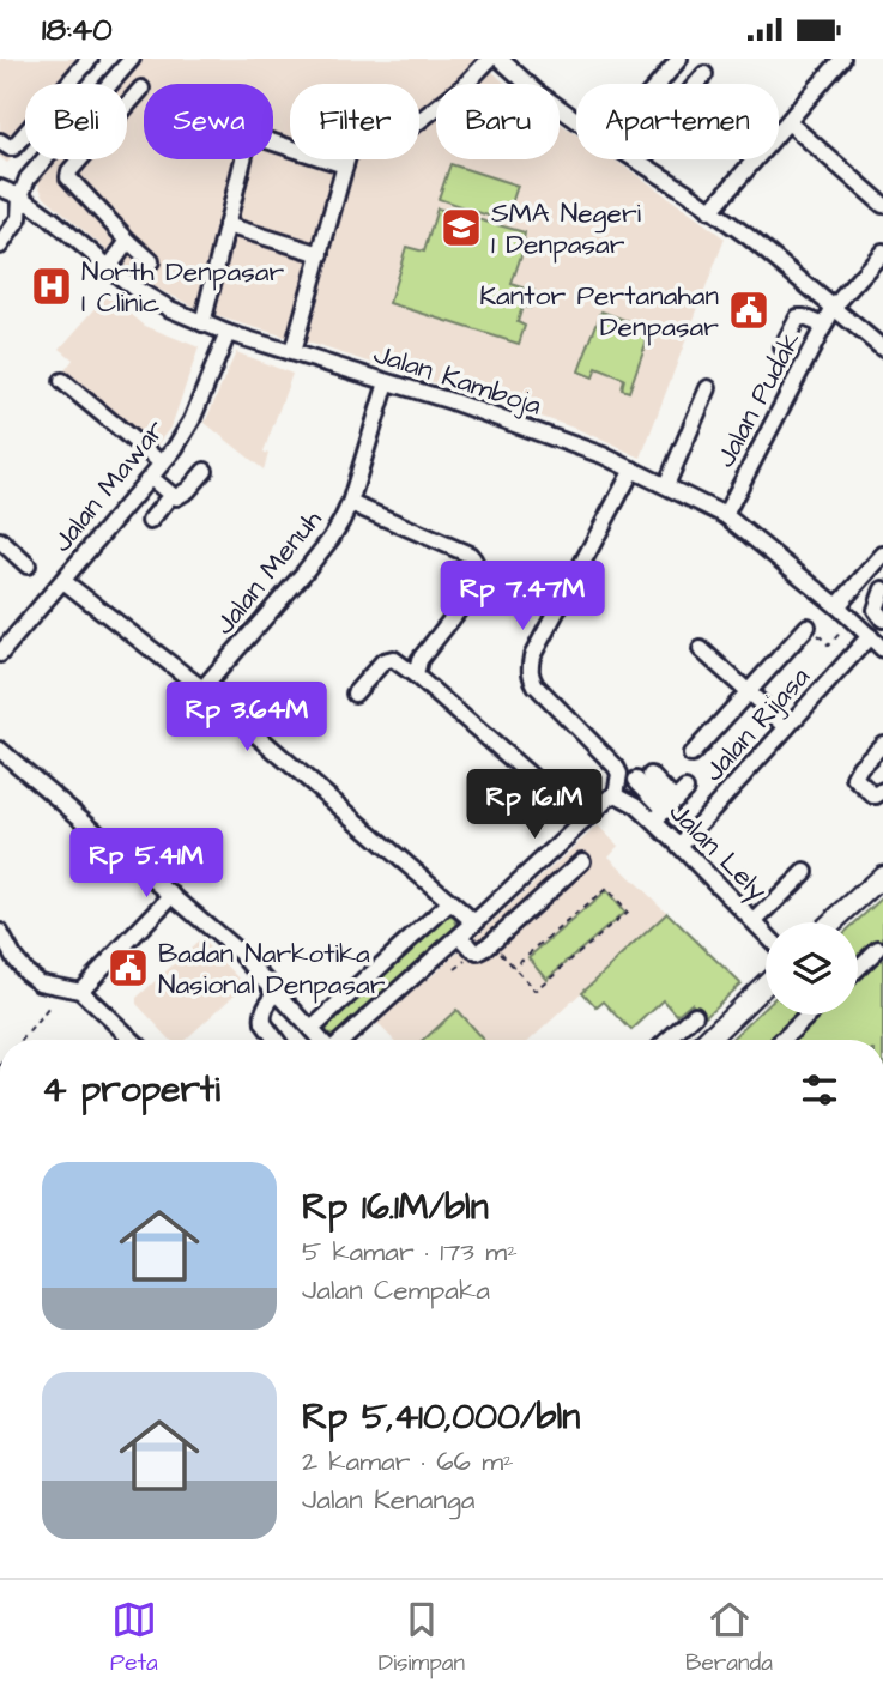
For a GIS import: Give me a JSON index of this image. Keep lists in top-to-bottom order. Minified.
{"streets":{"street":["Jalan Kamboja","Jalan Pudak","Jalan Mawar","Jalan Menuh","Jalan Rijasa","Jalan Lely"]},"crossings":[["Jalan Kamboja","Jalan Pudak"],["Jalan Kamboja","Jalan Mawar"],["Jalan Kamboja","Jalan Menuh"],["Jalan Kamboja","Jalan Rijasa"],["Jalan Rijasa","Jalan Lely"]],"places":{"school or university":["SMA Negeri 1 Denpasar"],"hospital":["North Denpasar I Clinic"],"public building":["Kantor Pertanahan Denpasar","Badan Narkotika Nasional Denpasar"]},"page":{"status":"18:40","chip":["Beli","Sewa","Filter","Baru","Apartemen"],"price":["Rp 7.47M","Rp 3.64M","Rp 16.1M","Rp 5.41M"],"heading":"4 properti","list":[{"name":"Rp 16.1M/bln","note":"5 kamar · 173 m² · Jalan Cempaka"},{"name":"Rp 5,410,000/bln","note":"2 kamar · 66 m² · Jalan Kenanga"}],"tabs":["Peta","Disimpan","Beranda"]}}
